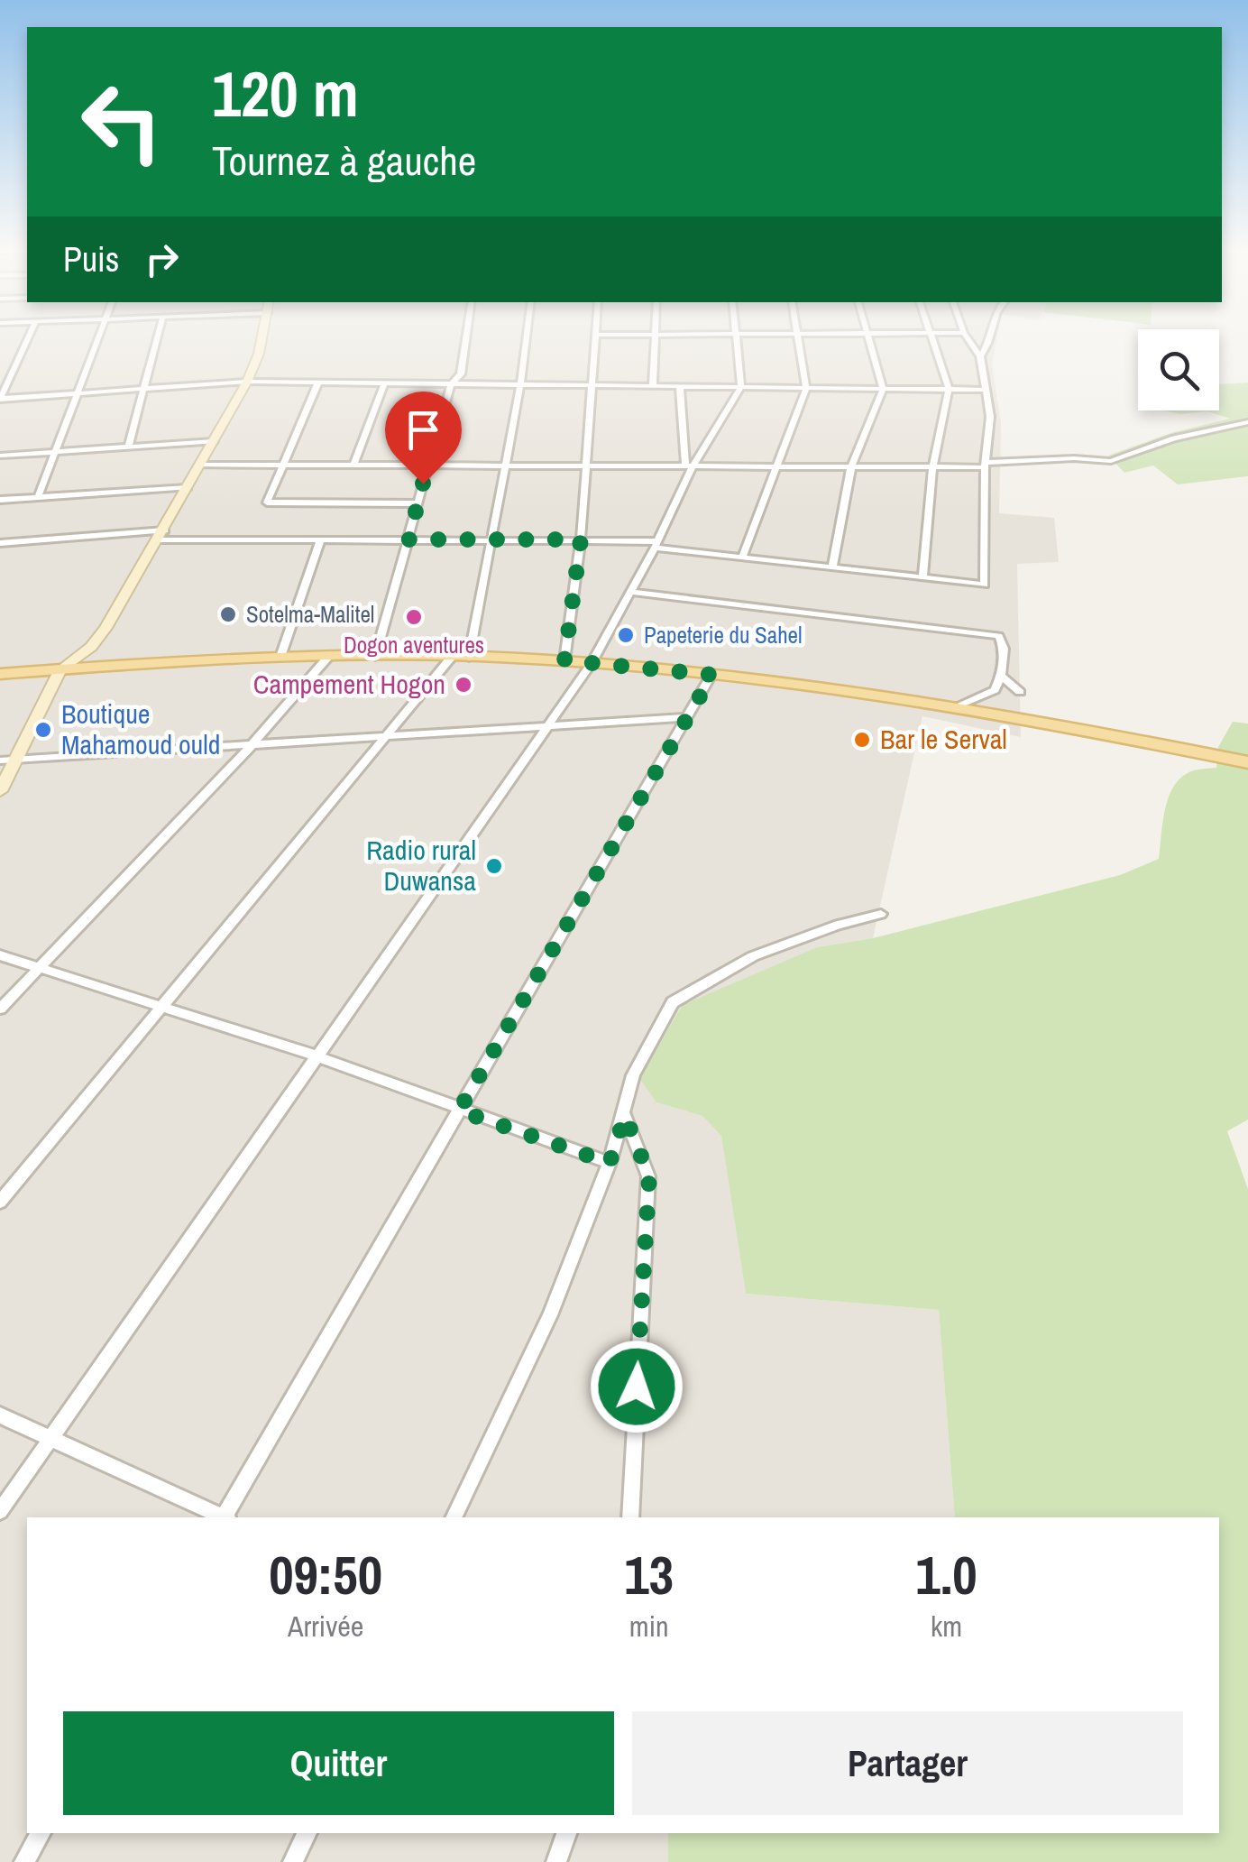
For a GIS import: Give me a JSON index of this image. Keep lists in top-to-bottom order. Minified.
{"places":["Sotelma-Malitel","Dogon aventures","Papeterie du Sahel","Campement Hogon","Boutique Mahamoud ould","Bar le Serval","Radio rural Duwansa"],"page":{"turn":["120 m","Tournez à gauche"],"then":"Puis","eta":["09:50","Arrivée","13","min","1.0","km"],"buttons":["Quitter","Partager"]}}
